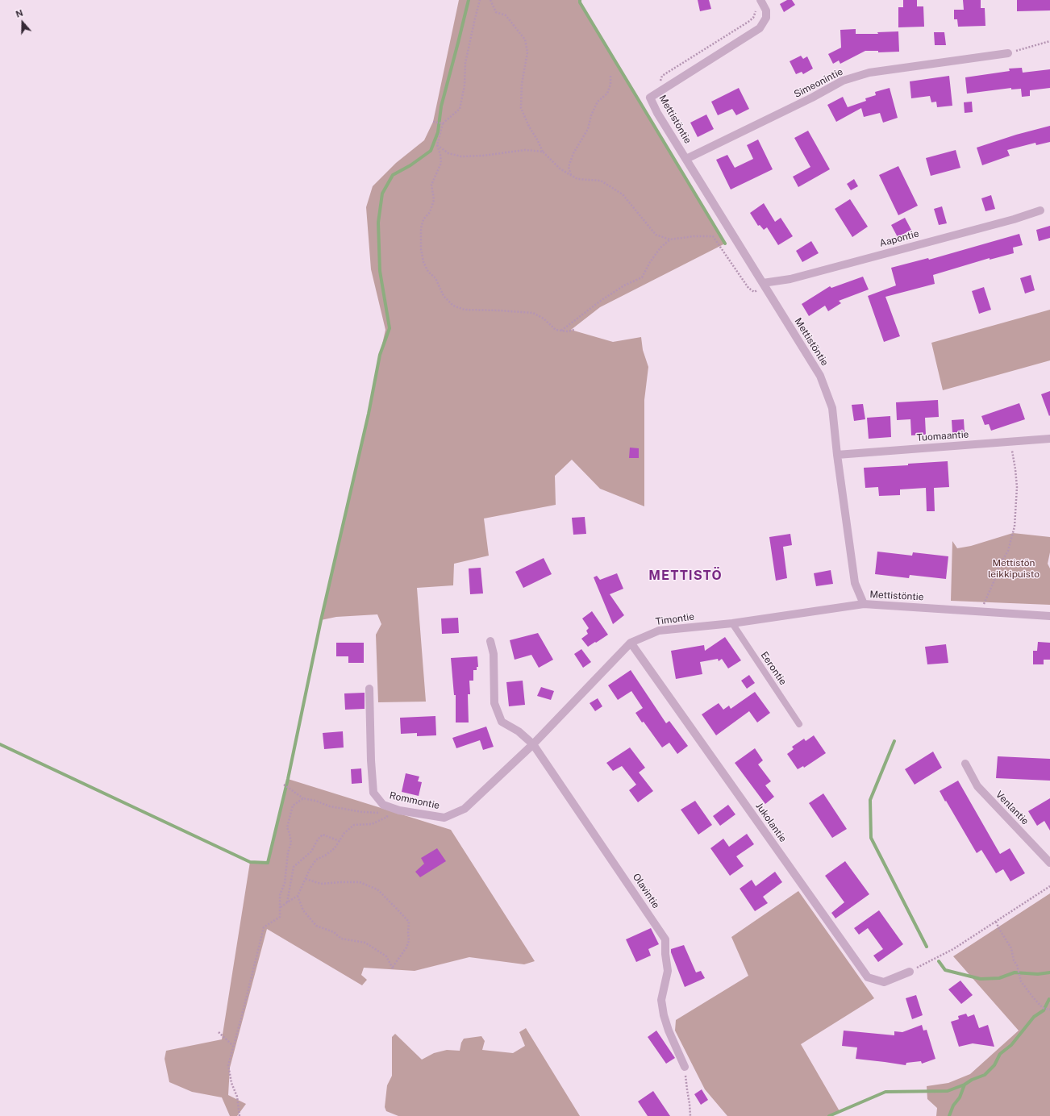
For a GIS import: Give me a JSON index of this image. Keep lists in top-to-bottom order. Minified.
{"streets":{"street":["Simeonintie","Mettistöntie","Aapontie","Tuomaantie","Timontie","Rommontie","Venlantie","Jukolantie","Olavintie"],"lane":["Eerontie"]},"crossings":[["Simeonintie","Mettistöntie"],["Mettistöntie","Aapontie"],["Mettistöntie","Tuomaantie"],["Mettistöntie","Timontie"],["Timontie","Eerontie"],["Timontie","Rommontie"],["Timontie","Jukolantie"],["Timontie","Olavintie"],["Rommontie","Olavintie"]],"districts":["METTISTÖ"],"parks":["Mettistön leikkipuisto"],"north":"top"}
